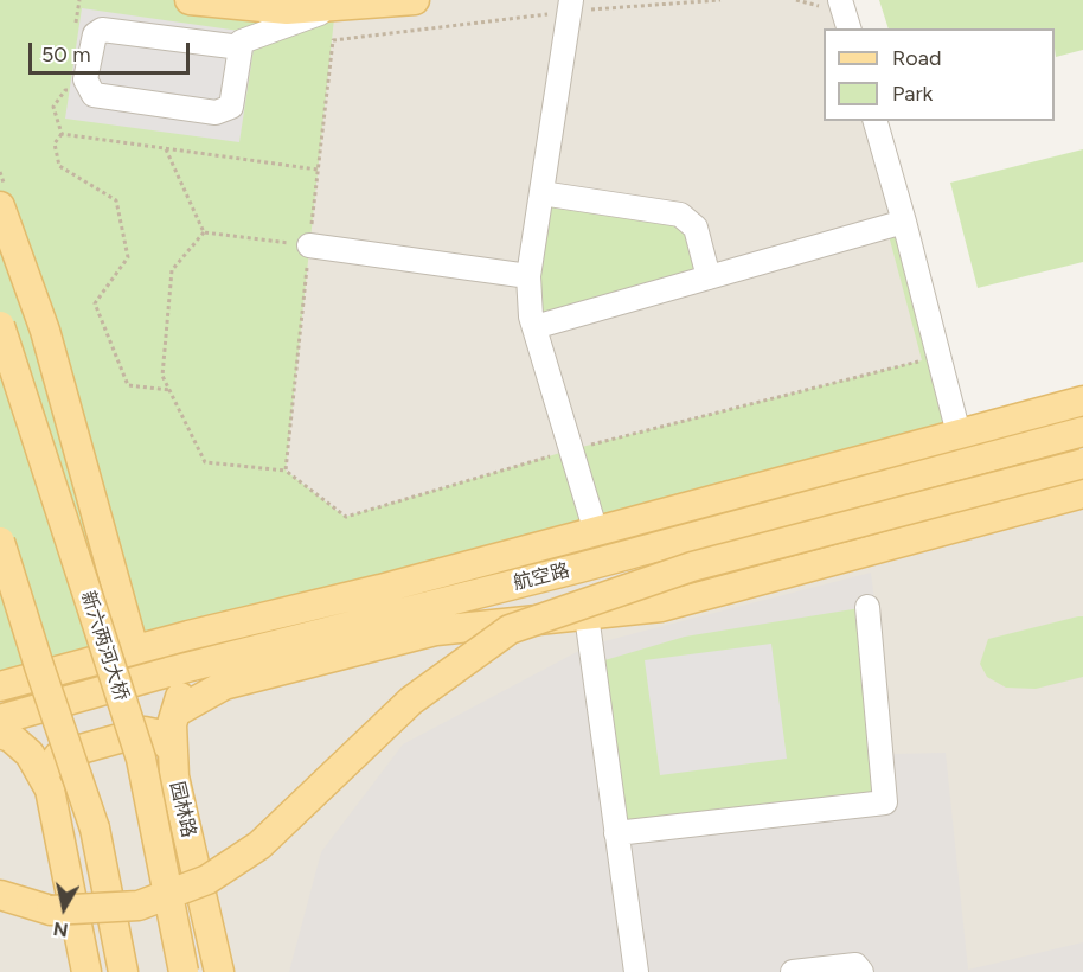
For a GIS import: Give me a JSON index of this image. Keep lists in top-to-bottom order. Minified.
{"streets":{"main road":["航空路","新六两河大桥","园林路"]},"crossings":[["航空路","园林路"]],"legend":["Road","Park"],"scale_bar":"50 m","north":"bottom"}
